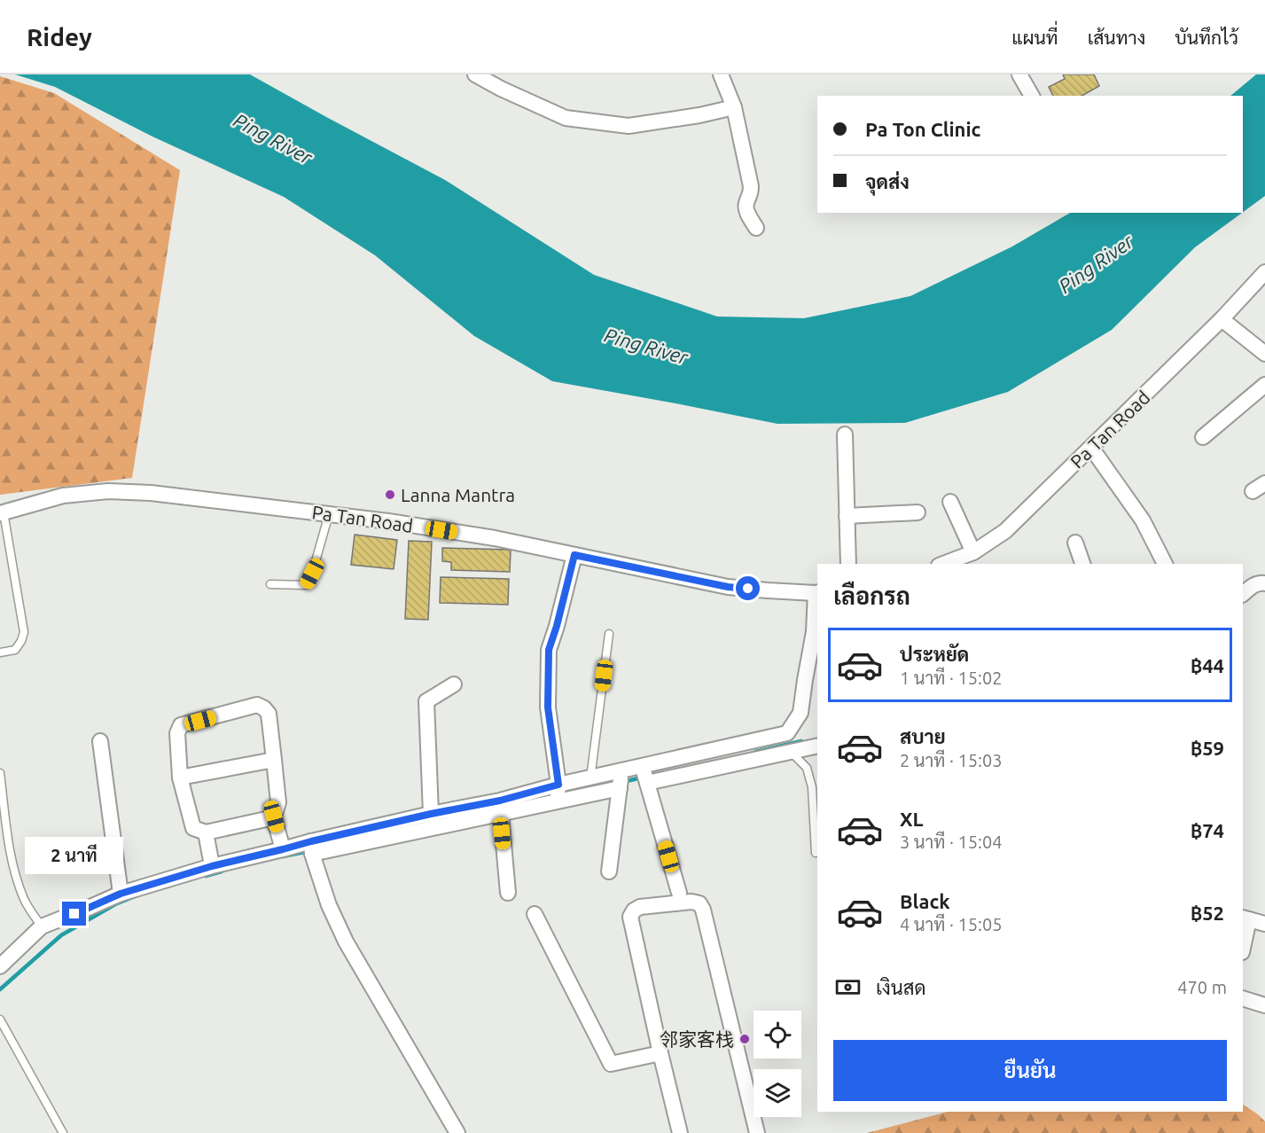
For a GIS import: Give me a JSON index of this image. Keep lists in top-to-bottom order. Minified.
{"streets":{"street":["Pa Tan Road"]},"water":["Ping River"],"places":["Lanna Mantra","邻家客栈"],"page":{"header":"Ridey","nav":["แผนที่","เส้นทาง","บันทึกไว้"],"banner":["Pa Ton Clinic","จุดส่ง"],"heading":"เลือกรถ","list":[{"name":"ประหยัด","note":"1 นาที · 15:02","value":"฿44"},{"name":"สบาย","note":"2 นาที · 15:03","value":"฿59"},{"name":"XL","note":"3 นาที · 15:04","value":"฿74"},{"name":"Black","note":"4 นาที · 15:05","value":"฿52"}],"bubble":"2 นาที","pay":["เงินสด","470 m"],"buttons":"ยืนยัน"}}
